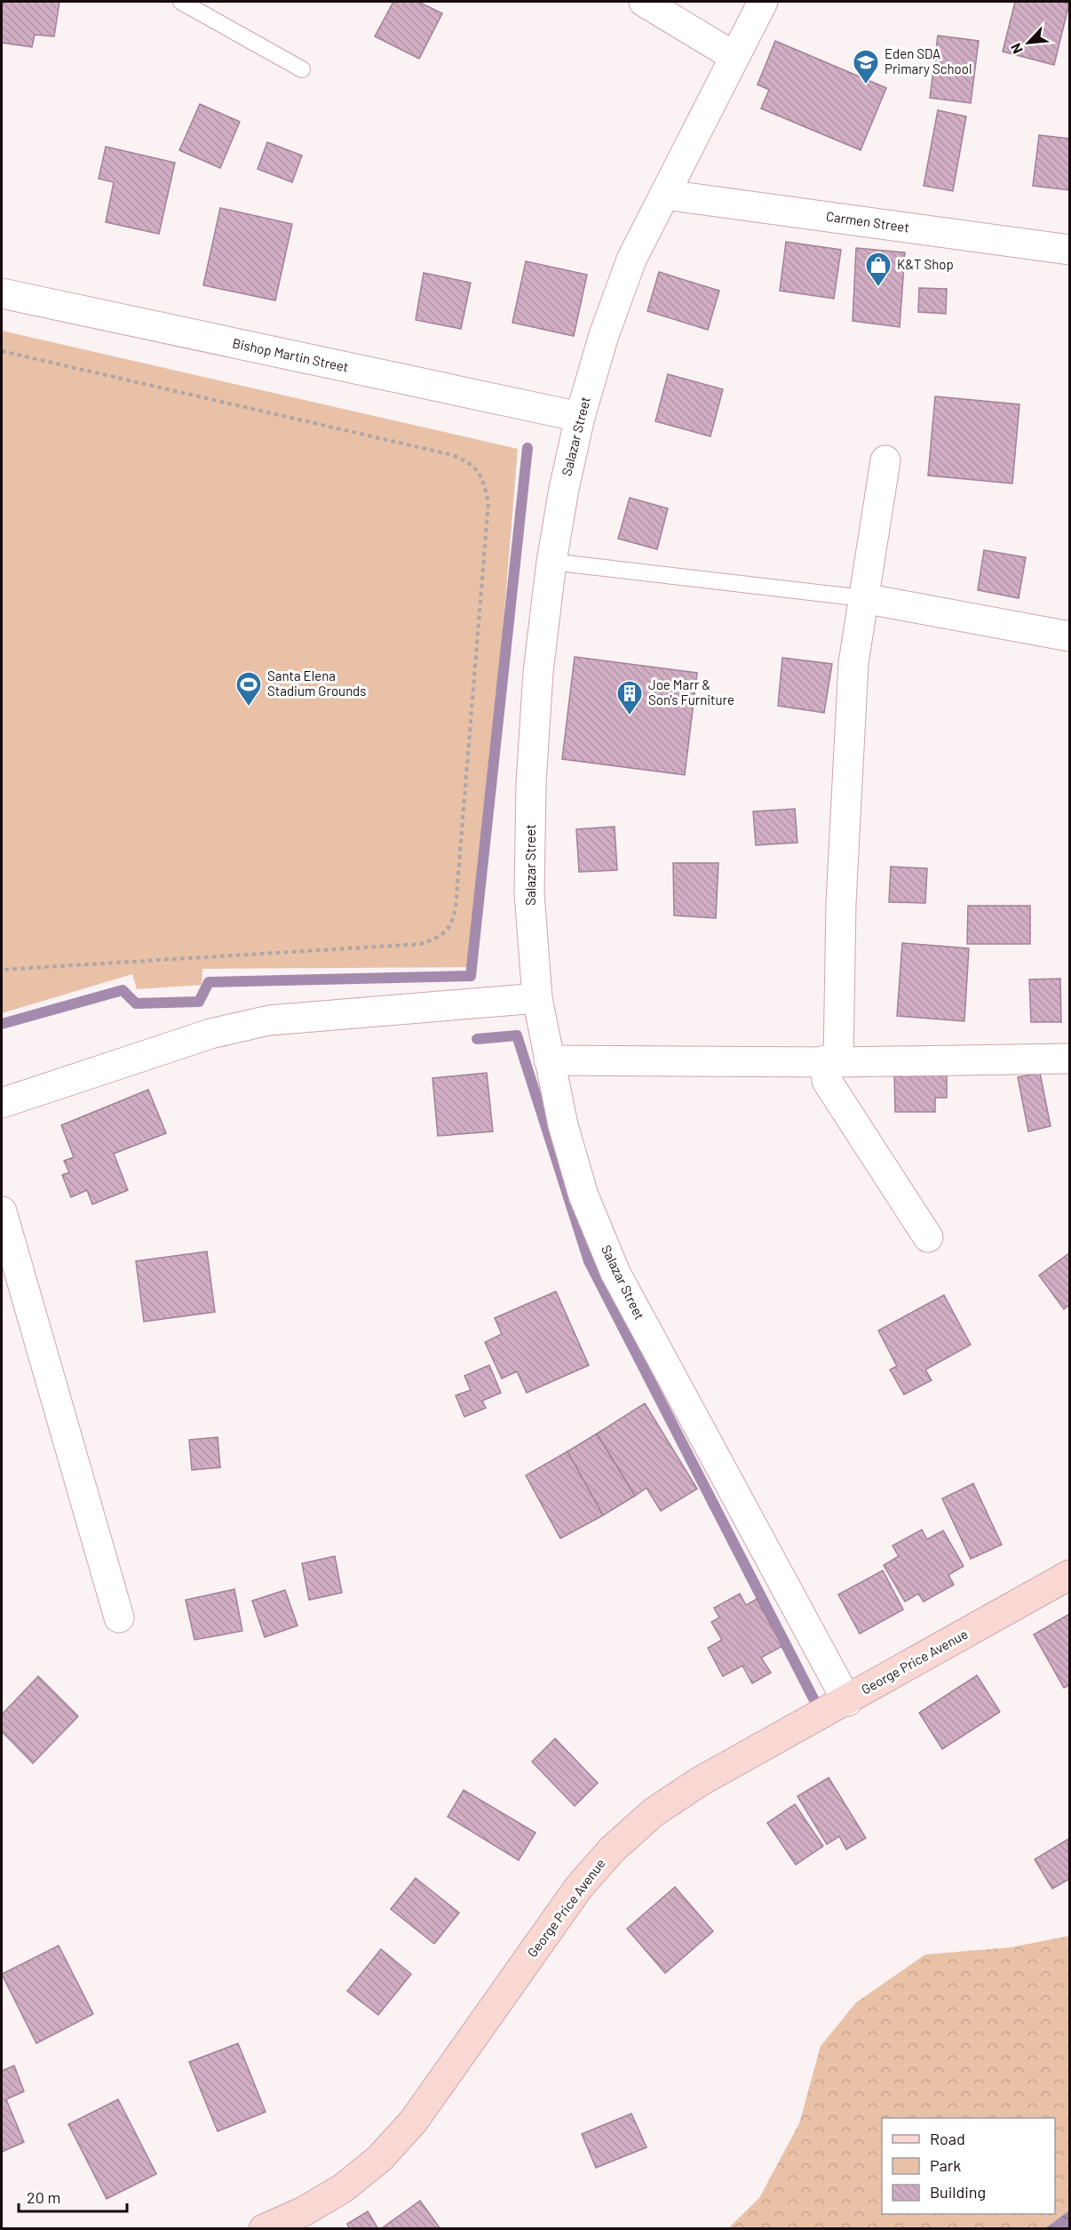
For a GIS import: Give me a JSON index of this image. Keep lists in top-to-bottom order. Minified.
{"streets":{"main road":["George Price Avenue"],"street":["Carmen Street","Bishop Martin Street","Salazar Street"]},"crossings":[["Carmen Street","Salazar Street"],["Bishop Martin Street","Salazar Street"],["Salazar Street","George Price Avenue"]],"places":{"school or university":["Eden SDA Primary School"],"shop":["K&T Shop"],"sports":["Santa Elena Stadium Grounds"],"building":["Joe Marr & Son's Furniture"]},"legend":["Road","Park","Building"],"scale_bar":"20 m","north":"bottom left"}
